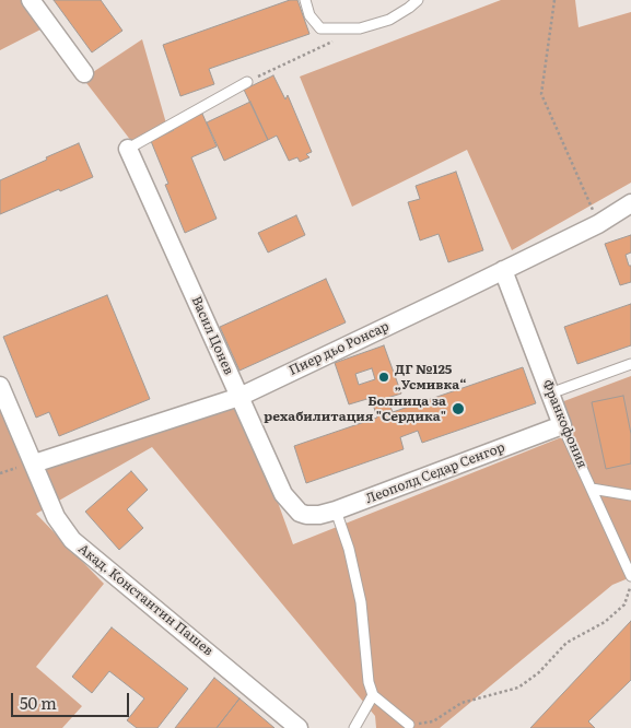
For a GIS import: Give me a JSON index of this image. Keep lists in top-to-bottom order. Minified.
{"streets":{"street":["Васил Цонев","Пиер дьо Ронсар","Франкофония","Леополд Седар Сенгор","Акад. Константин Пашев"]},"crossings":[["Васил Цонев","Пиер дьо Ронсар"],["Васил Цонев","Леополд Седар Сенгор"],["Пиер дьо Ронсар","Франкофония"],["Пиер дьо Ронсар","Акад. Константин Пашев"],["Франкофония","Леополд Седар Сенгор"]],"places":["ДГ №125 „Усмивка“","Болница за рехабилитация \"Сердика\""],"scale_bar":"50 m"}
